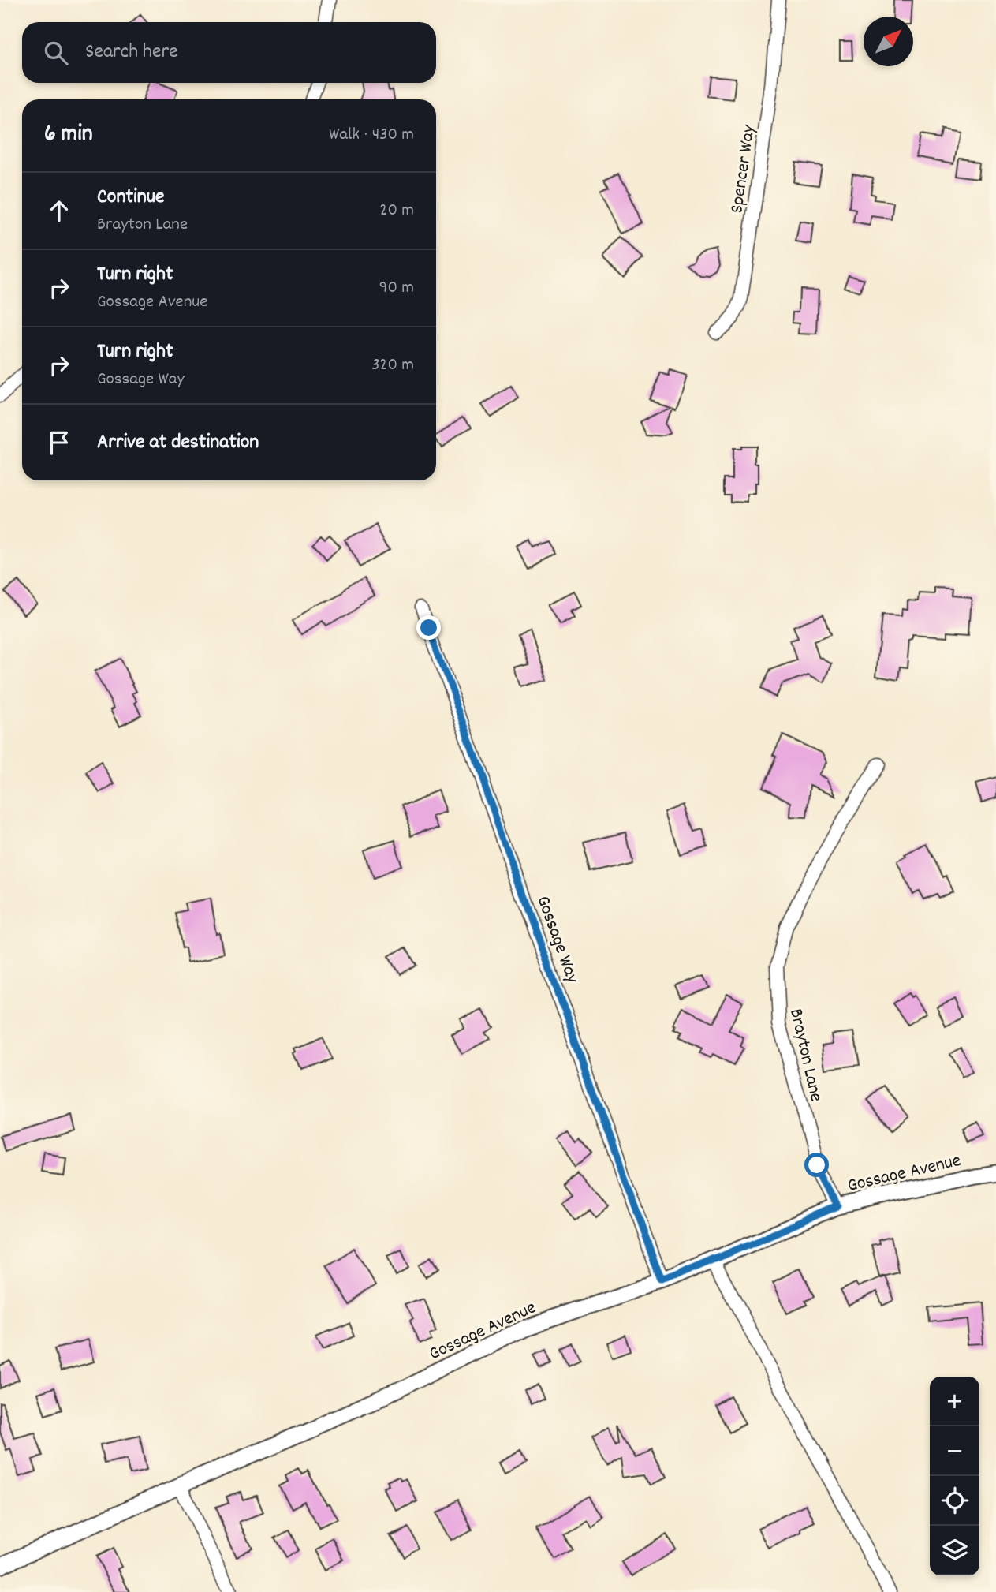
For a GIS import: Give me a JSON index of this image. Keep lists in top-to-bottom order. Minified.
{"streets":{"street":["Spencer Way","Gossage Way","Brayton Lane","Gossage Avenue"]},"crossings":[["Gossage Way","Gossage Avenue"],["Brayton Lane","Gossage Avenue"]],"north":"top right","page":{"search":"Search here","heading":["6 min","Walk · 430 m"],"list":[["Continue","Brayton Lane","20 m"],["Turn right","Gossage Avenue","90 m"],["Turn right","Gossage Way","320 m"],"Arrive at destination"],"map_buttons":["+","−"]}}
